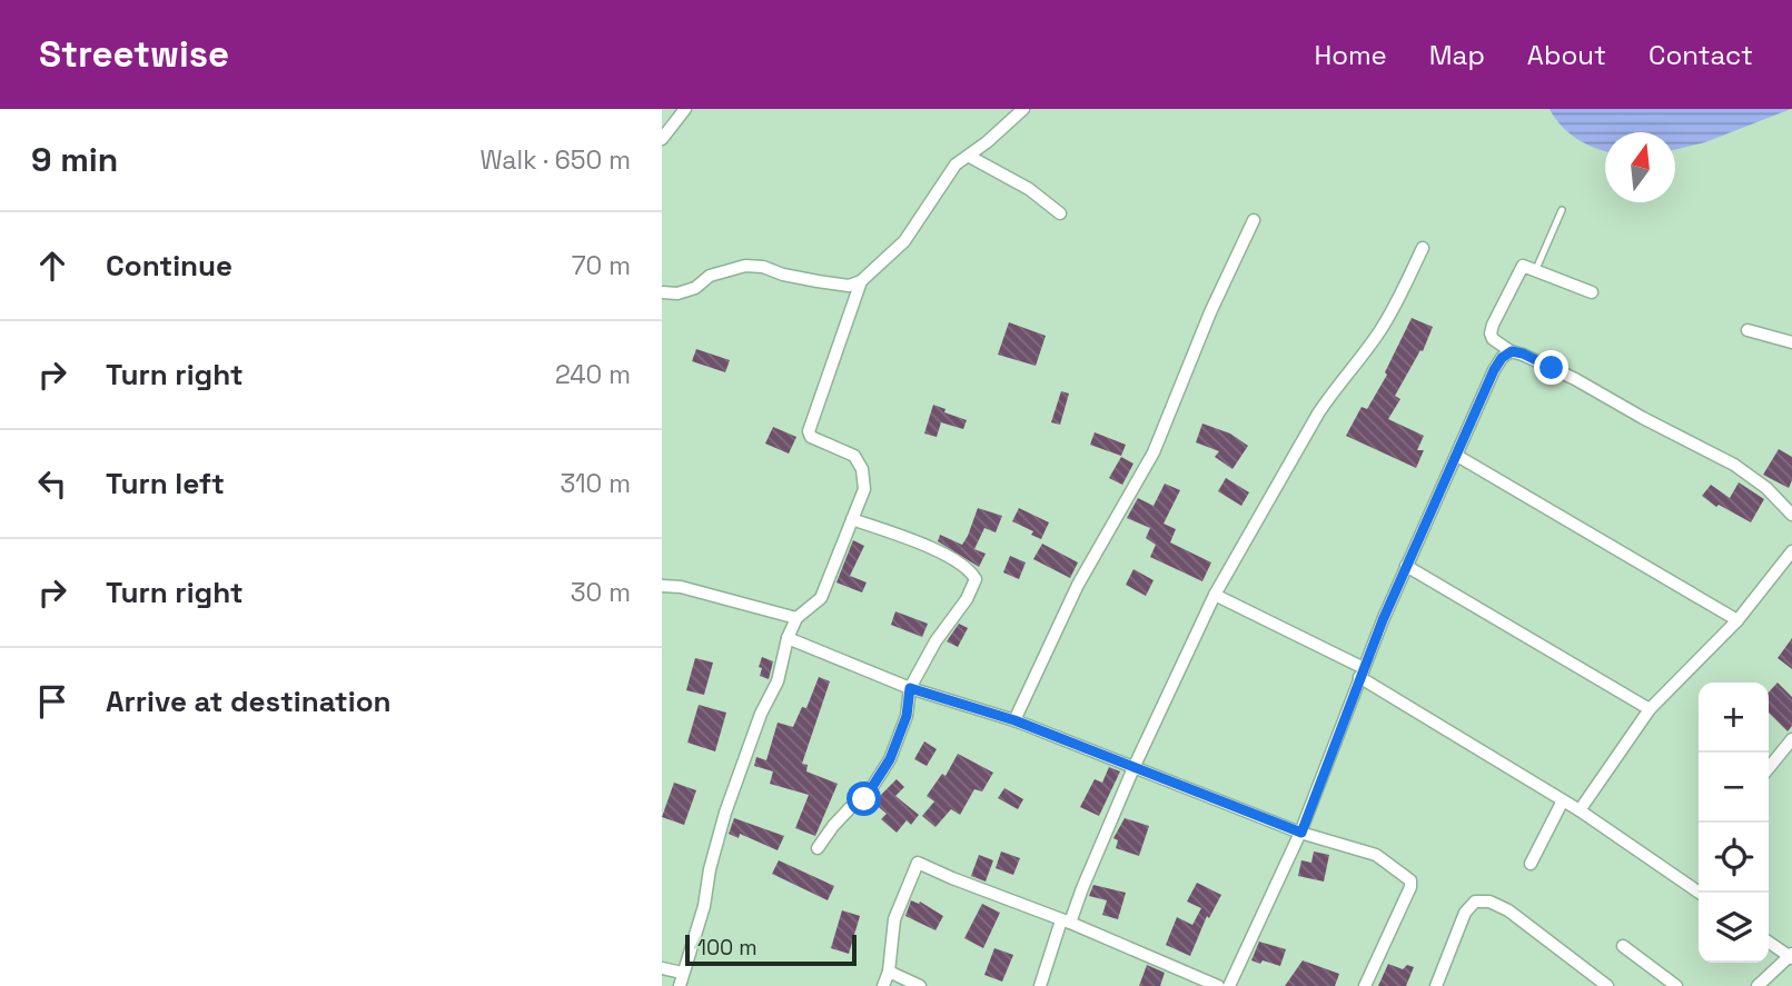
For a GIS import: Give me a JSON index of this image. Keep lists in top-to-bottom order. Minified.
{"scale_bar":"100 m","north":"top","page":{"header":"Streetwise","nav":["Home","Map","About","Contact"],"heading":["9 min","Walk · 650 m"],"list":[["Continue","70 m"],["Turn right","240 m"],["Turn left","310 m"],["Turn right","30 m"],"Arrive at destination"],"map_buttons":["+","−"],"scale":"100 m"}}
